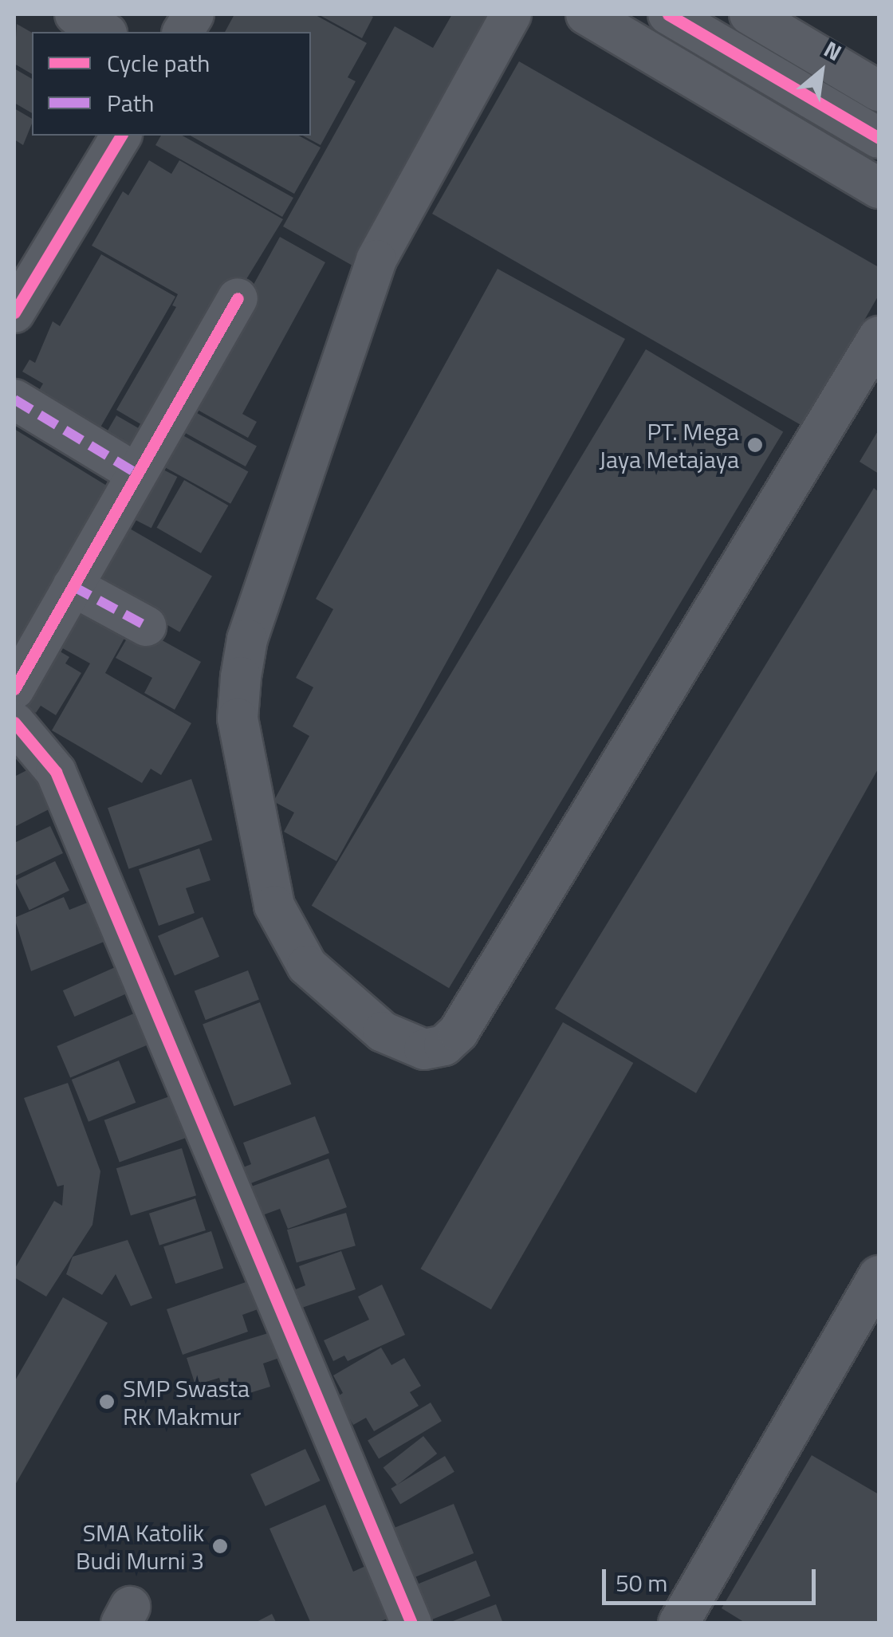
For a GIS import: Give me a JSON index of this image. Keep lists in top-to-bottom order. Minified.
{"places":["PT. Mega Jaya Metajaya","SMP Swasta RK Makmur","SMA Katolik Budi Murni 3"],"legend":["Cycle path","Path"],"scale_bar":"50 m","north":"top right"}
